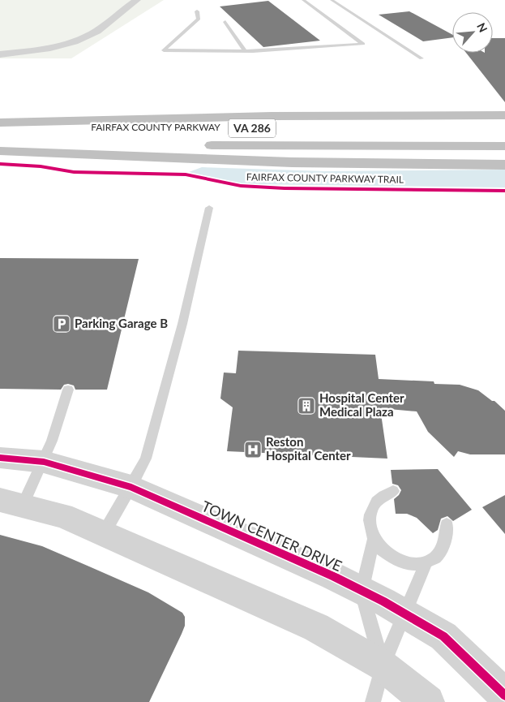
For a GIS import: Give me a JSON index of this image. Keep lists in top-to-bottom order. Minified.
{"streets":{"highway":["FAIRFAX COUNTY PARKWAY","VA 286"],"street":["TOWN CENTER DRIVE"],"cycle path":["FAIRFAX COUNTY PARKWAY TRAIL"]},"places":{"parking":["Parking Garage B"],"building":["Hospital Center Medical Plaza"],"hospital":["Reston Hospital Center"]},"north":"top right"}
